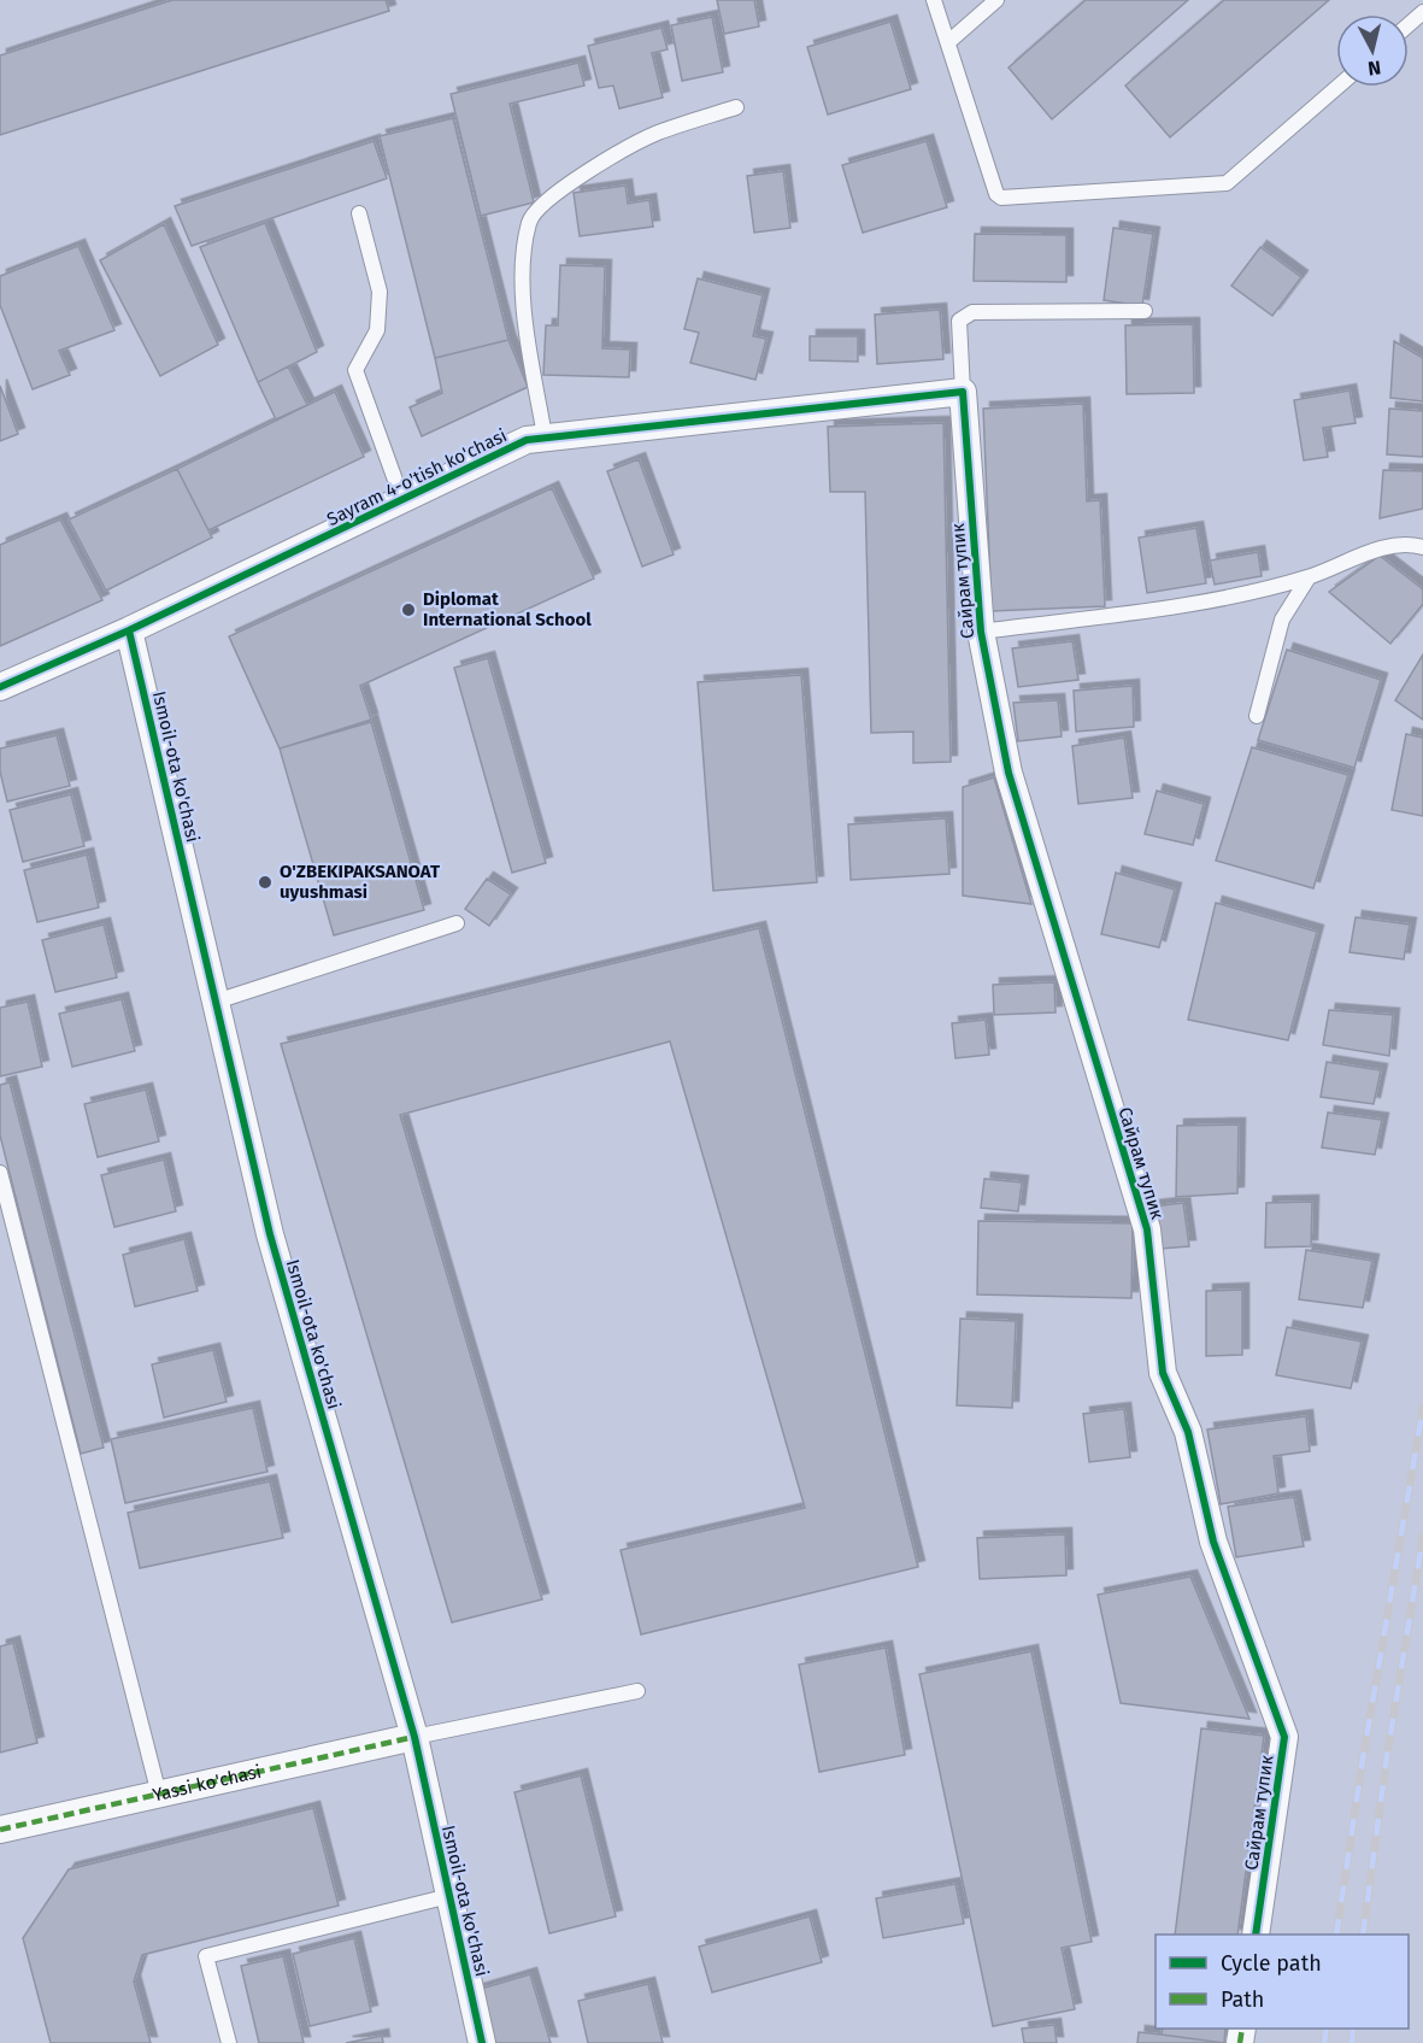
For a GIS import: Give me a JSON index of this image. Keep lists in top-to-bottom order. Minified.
{"streets":{"street":["Sayram 4-o'tish ko'chasi","Сайрам тупик","Ismoil-ota ko'chasi","Yassi ko'chasi"]},"crossings":[["Sayram 4-o'tish ko'chasi","Сайрам тупик"],["Sayram 4-o'tish ko'chasi","Ismoil-ota ko'chasi"],["Ismoil-ota ko'chasi","Yassi ko'chasi"]],"places":["Diplomat International School","O'ZBEKIPAKSANOAT uyushmasi"],"legend":["Cycle path","Path"],"north":"bottom"}
